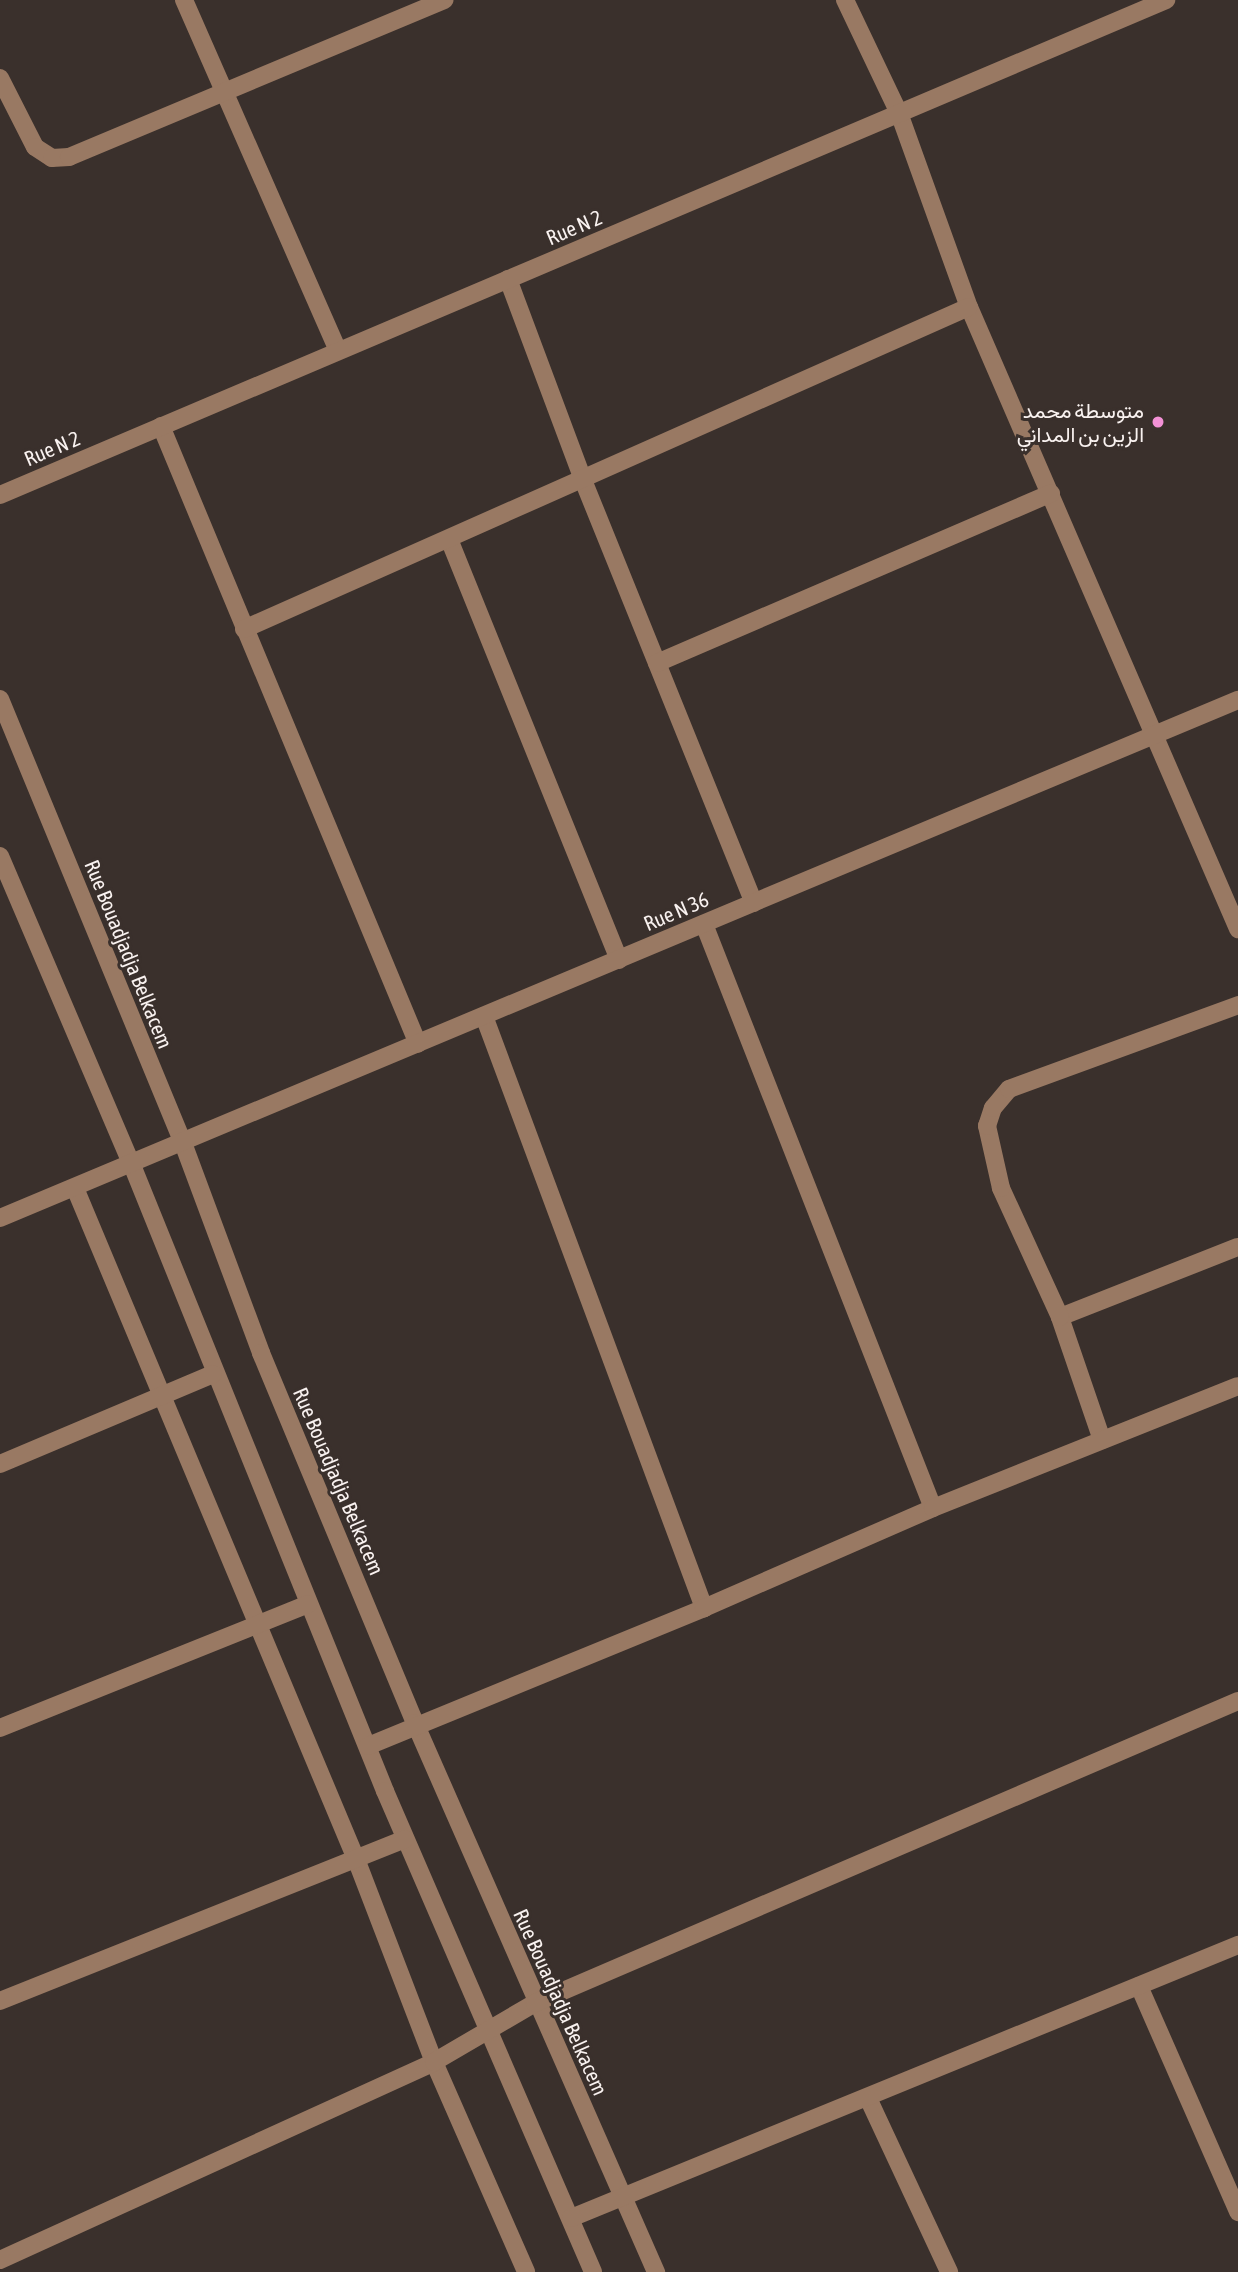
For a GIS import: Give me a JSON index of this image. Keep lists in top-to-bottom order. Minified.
{"streets":{"street":["Rue N 2","Rue N 36","Rue Bouadjadja Belkacem"]},"crossings":[["Rue N 36","Rue Bouadjadja Belkacem"]],"places":["متوسطة محمد الزين بن المداني"]}
